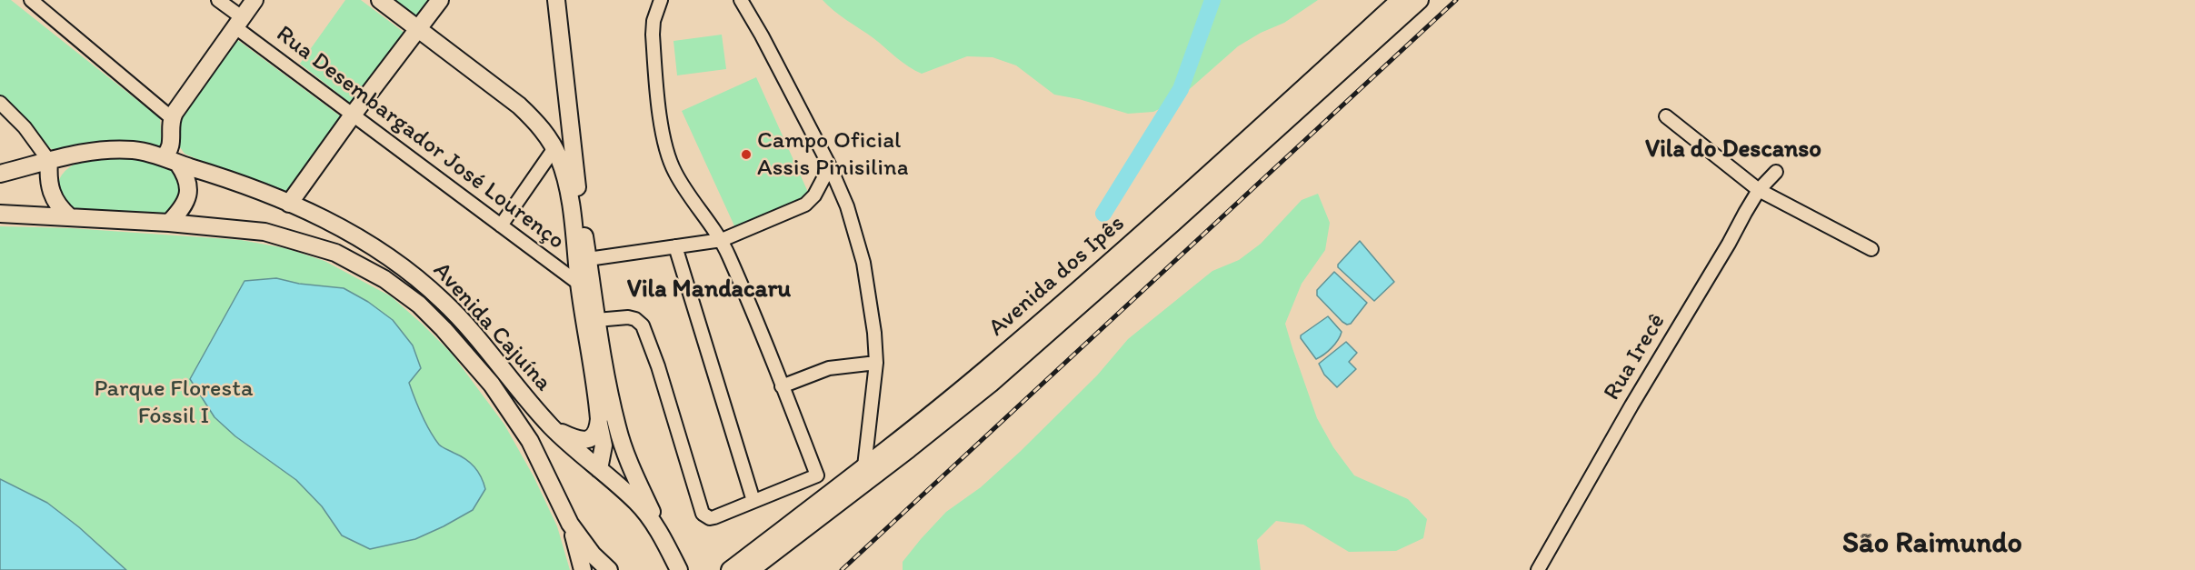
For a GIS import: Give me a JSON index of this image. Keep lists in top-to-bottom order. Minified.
{"streets":{"main road":["Avenida dos Ipês","Avenida Cajuína"],"street":["Rua Desembargador José Lourenço","Rua Irecê"]},"districts":["Vila do Descanso","Vila Mandacaru","São Raimundo"],"parks":["Parque Floresta Fóssil I"],"places":["Campo Oficial Assis Pinisilina"]}
